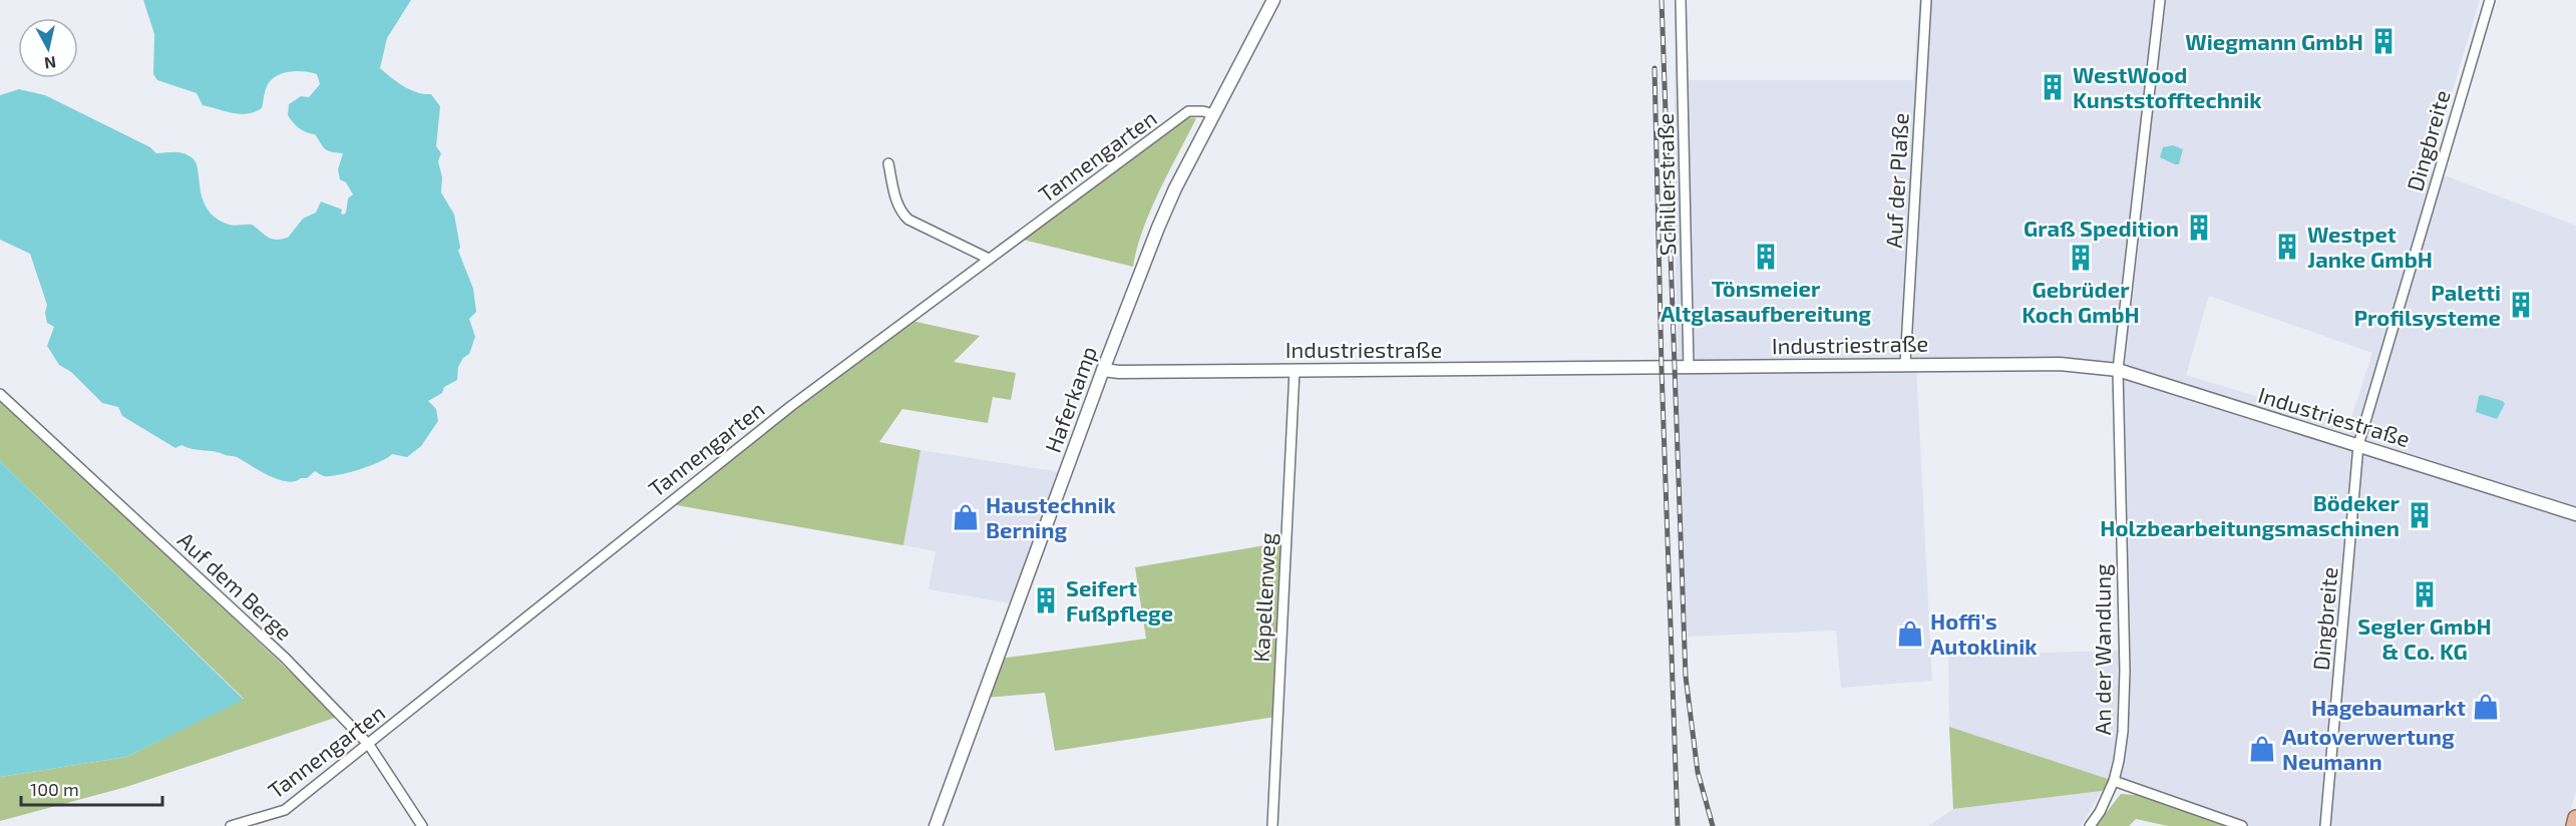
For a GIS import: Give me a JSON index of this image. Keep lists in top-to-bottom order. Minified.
{"streets":{"street":["Dingbreite","Tannengarten","Auf der Plaße","Schillerstraße","Industriestraße","Haferkamp","Auf dem Berge","Kapellenweg","An der Wandlung"]},"crossings":[["Dingbreite","Industriestraße"],["Tannengarten","Haferkamp"],["Tannengarten","Auf dem Berge"],["Auf der Plaße","Industriestraße"],["Schillerstraße","Industriestraße"],["Industriestraße","Haferkamp"],["Industriestraße","Kapellenweg"],["Industriestraße","An der Wandlung"]],"places":{"building":["Wiegmann GmbH","WestWood Kunststofftechnik","Graß Spedition","Westpet Janke GmbH","Tönsmeier Altglasaufbereitung","Gebrüder Koch GmbH","Paletti Profilsysteme","Bödeker Holzbearbeitungsmaschinen","Segler GmbH & Co. KG","Seifert Fußpflege"],"shop":["Haustechnik Berning","Hoffi's Autoklinik","Hagebaumarkt","Autoverwertung Neumann"]},"scale_bar":"100 m","north":"bottom"}
